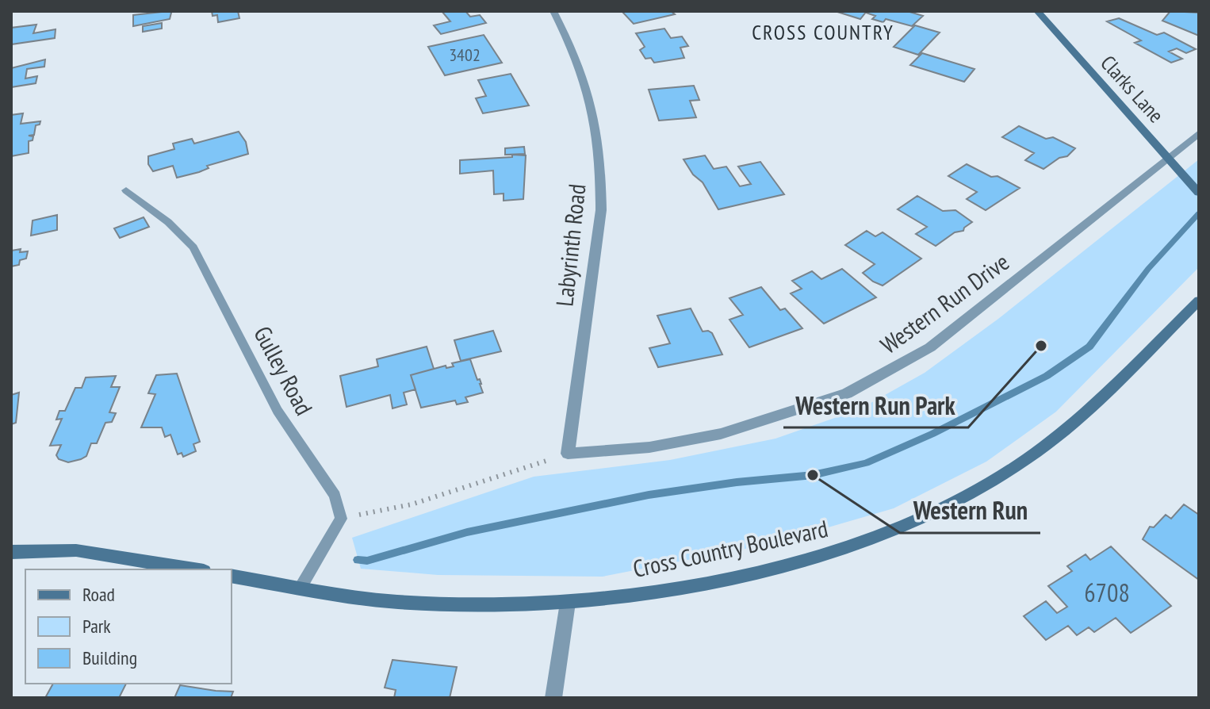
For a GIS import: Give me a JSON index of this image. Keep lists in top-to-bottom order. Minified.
{"streets":{"main road":["Clarks Lane","Cross Country Boulevard"],"street":["Labyrinth Road","Western Run Drive"],"lane":["Gulley Road"]},"crossings":[["Clarks Lane","Western Run Drive"],["Labyrinth Road","Western Run Drive"]],"districts":["CROSS COUNTRY"],"places":["Western Run Park","Western Run"],"house_numbers":["3402","6708"],"legend":["Road","Park","Building"]}
